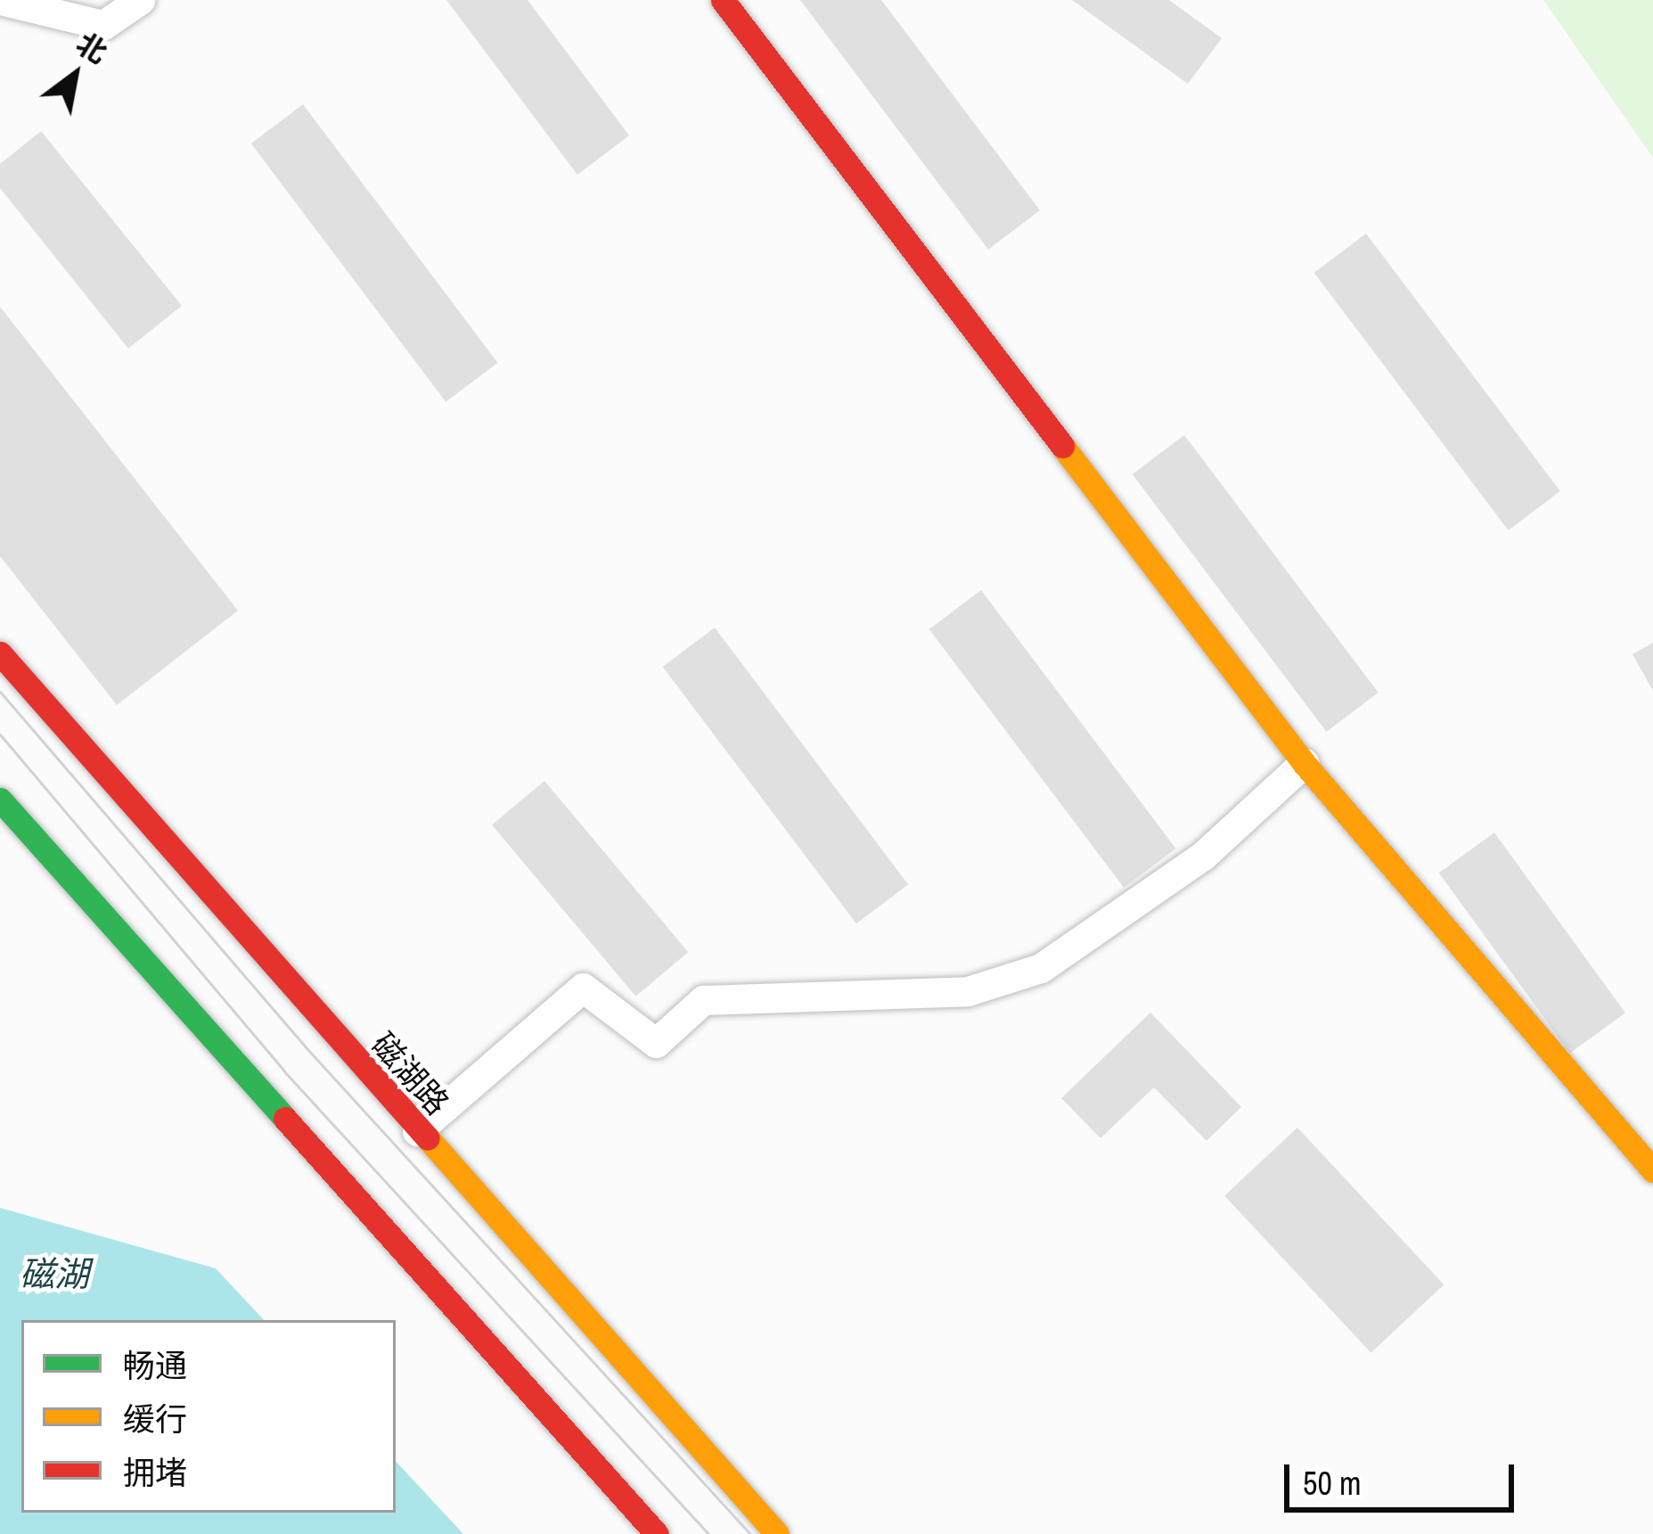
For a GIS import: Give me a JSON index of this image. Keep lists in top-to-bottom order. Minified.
{"streets":{"main road":["磁湖路"]},"water":["磁湖"],"legend":["畅通","缓行","拥堵"],"scale_bar":"50 m","north":"top right"}
